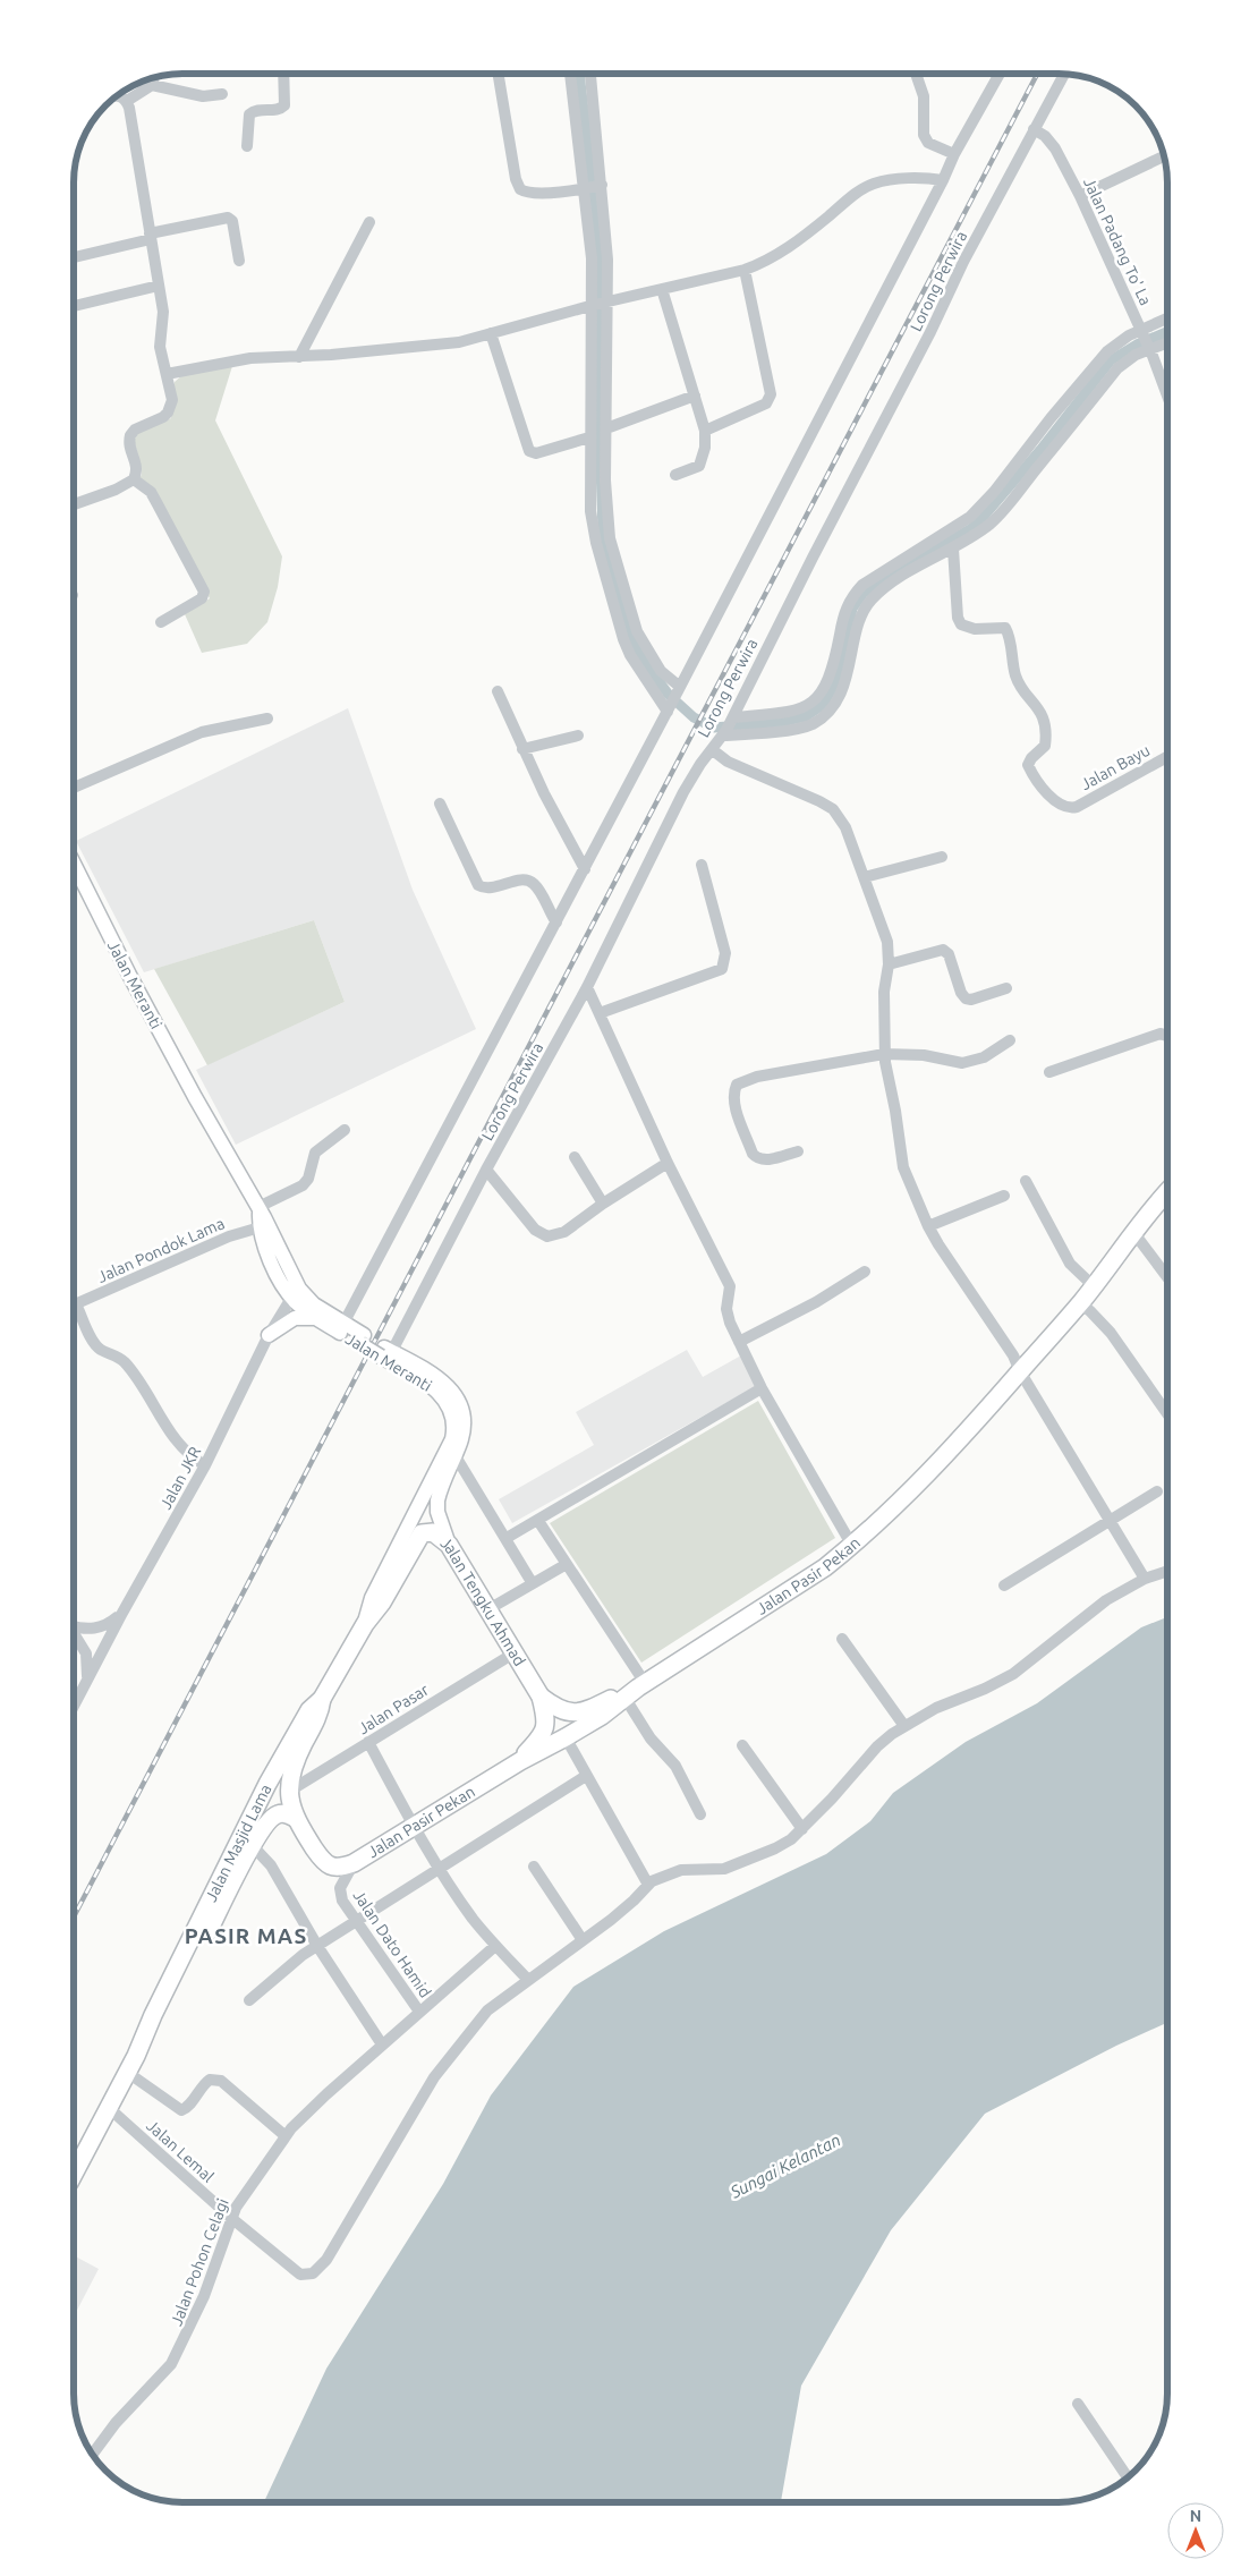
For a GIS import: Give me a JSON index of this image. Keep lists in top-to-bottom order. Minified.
{"streets":{"highway":["Jalan Pasir Pekan","Jalan Tengku Ahmad","Jalan Masjid Lama"],"main road":["Jalan Meranti"],"street":["Jalan Padang To' La","Lorong Perwira","Jalan Bayu","Jalan Pondok Lama","Jalan JKR","Jalan Pasar","Jalan Dato Hamid","Jalan Lemal","Jalan Pohon Celagi"]},"crossings":[["Jalan Padang To' La","Lorong Perwira"],["Lorong Perwira","Jalan Meranti"],["Jalan Meranti","Jalan Pondok Lama"],["Jalan Meranti","Jalan JKR"],["Jalan Pasir Pekan","Jalan Dato Hamid"],["Jalan Tengku Ahmad","Jalan Pasar"],["Jalan Tengku Ahmad","Jalan Masjid Lama"],["Jalan Pasar","Jalan Masjid Lama"],["Jalan Masjid Lama","Jalan Lemal"],["Jalan Dato Hamid","Jalan Pohon Celagi"],["Jalan Lemal","Jalan Pohon Celagi"]],"districts":["PASIR MAS"],"water":["Sungai Kelantan"],"north":"top"}
